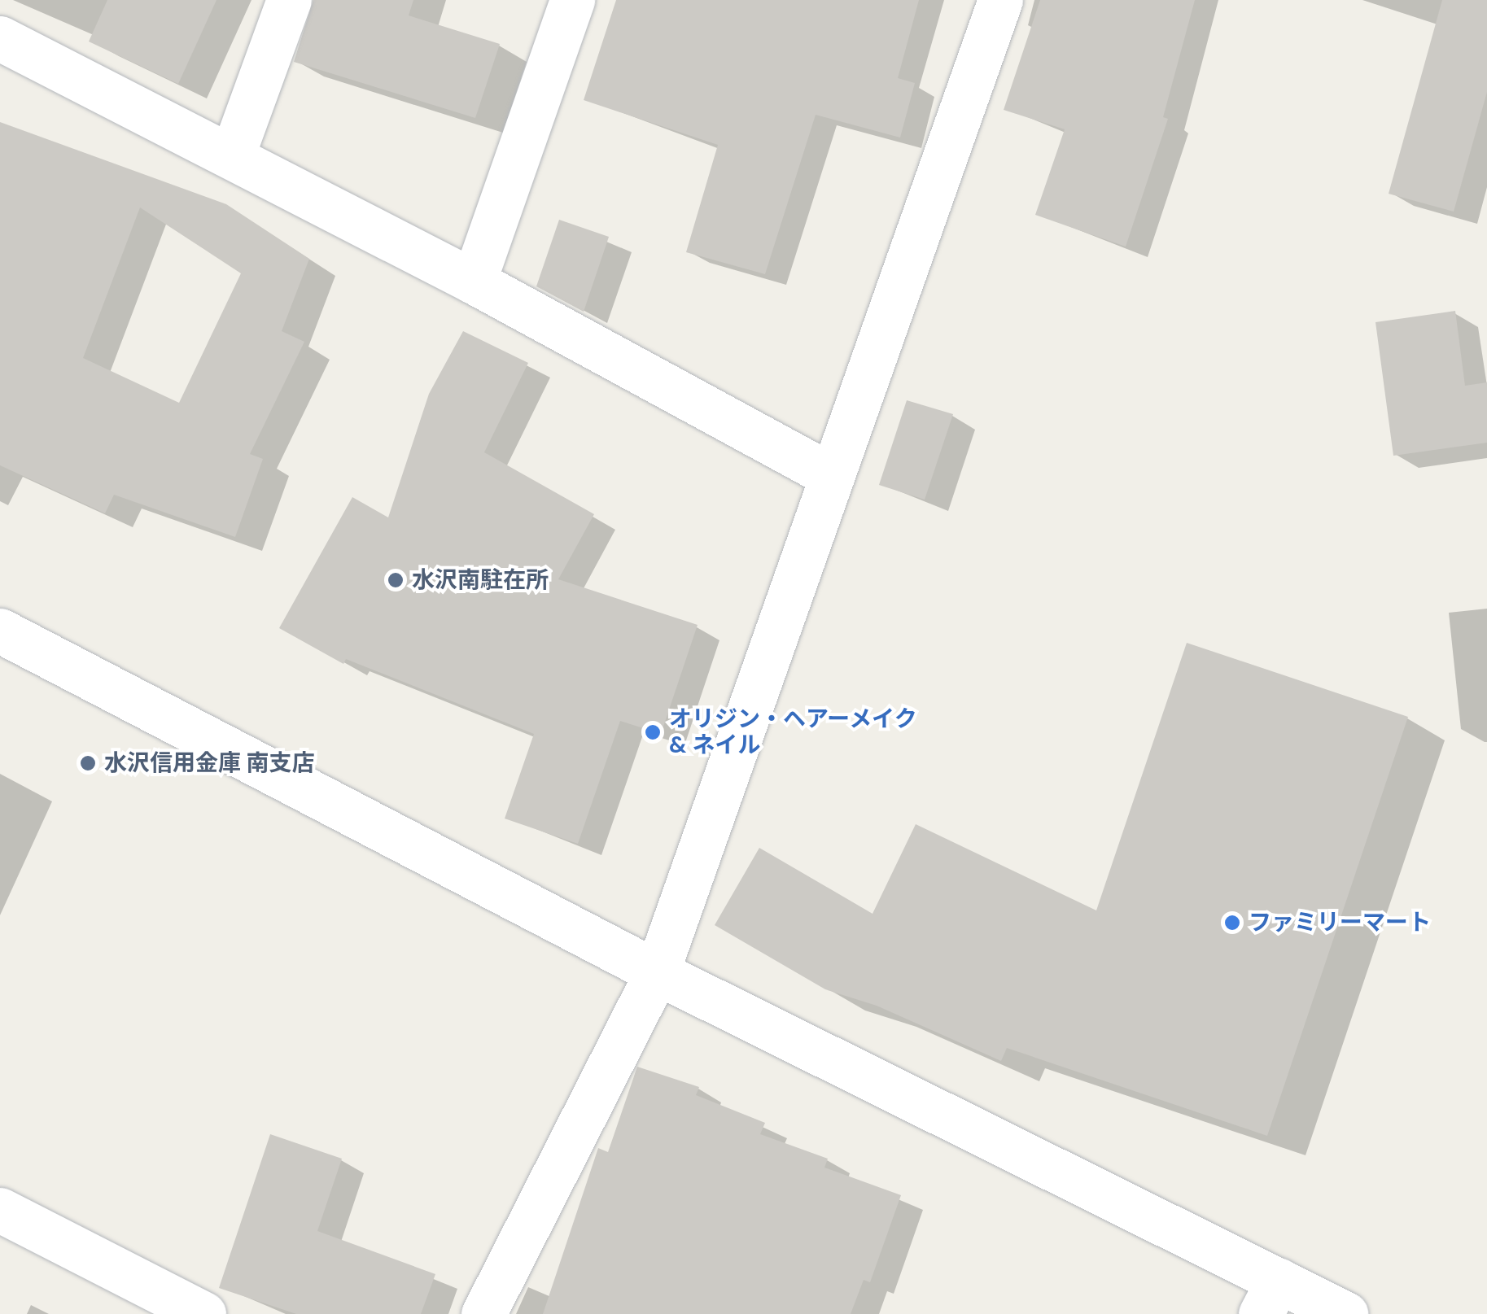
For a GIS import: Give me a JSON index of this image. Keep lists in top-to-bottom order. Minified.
{"places":["水沢南駐在所","オリジン・ヘアーメイク & ネイル","水沢信用金庫 南支店","ファミリーマート"]}
